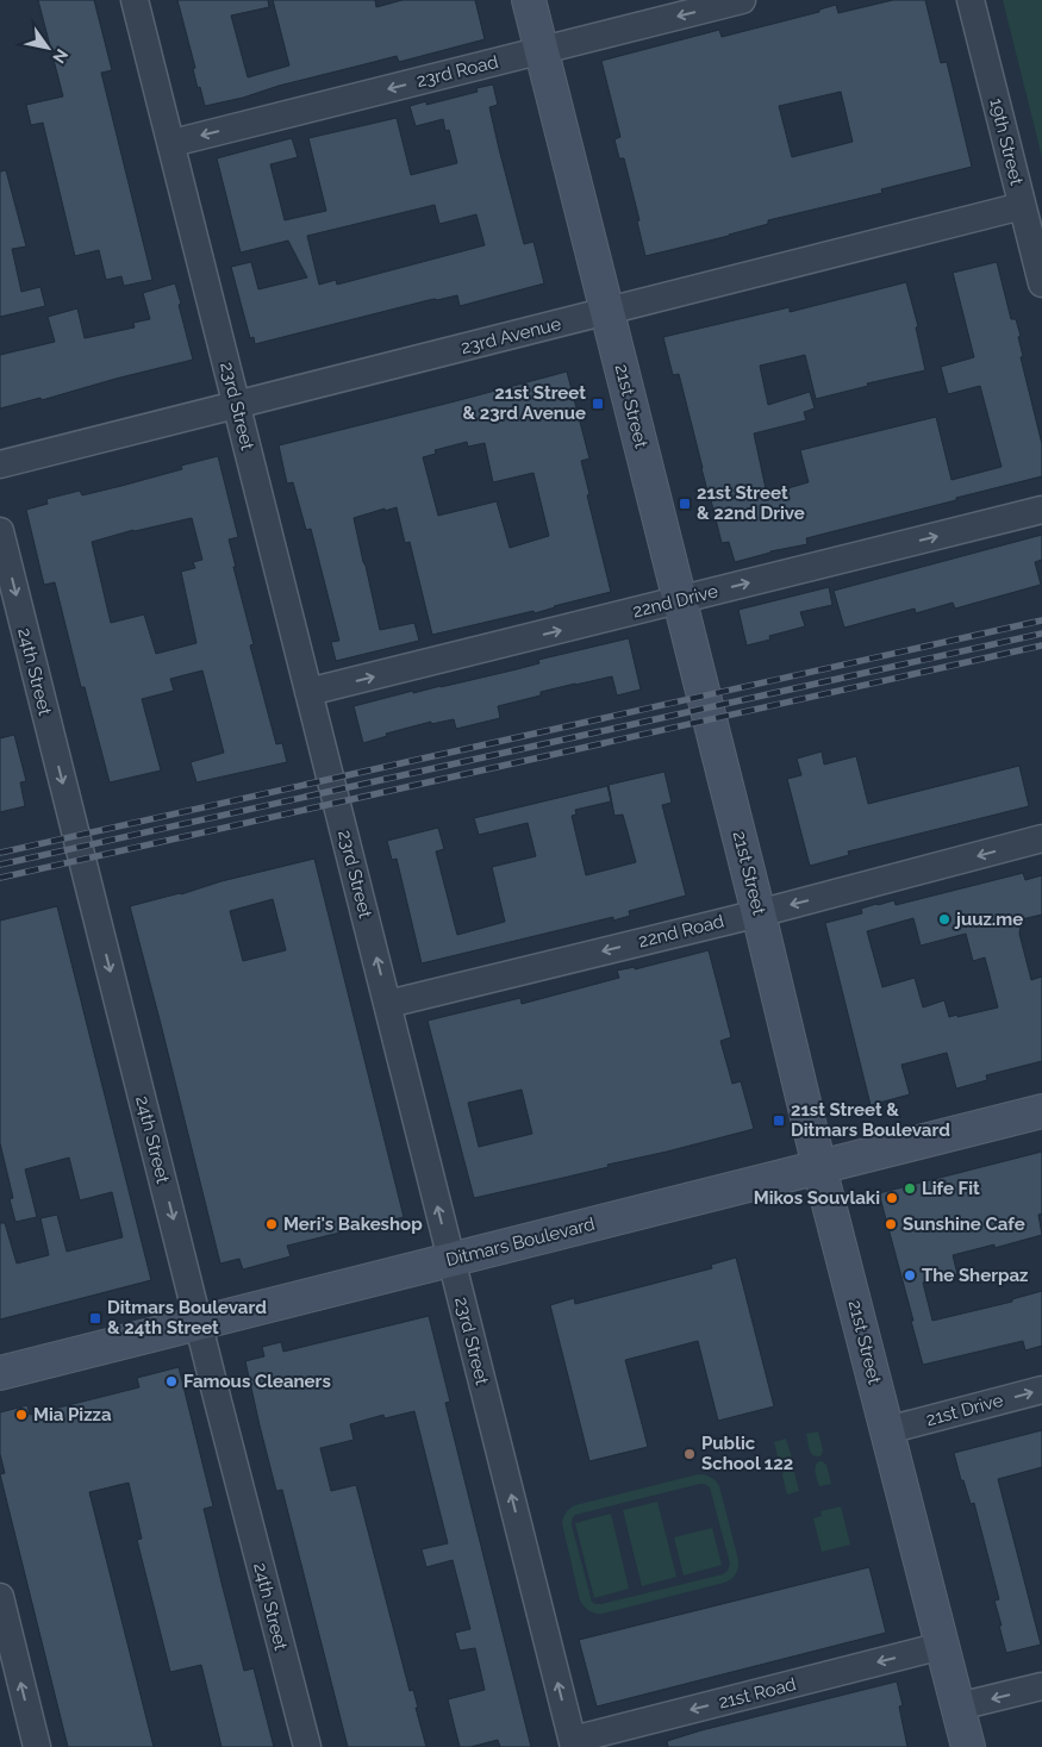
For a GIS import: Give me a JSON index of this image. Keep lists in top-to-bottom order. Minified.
{"streets":{"street":["23rd Road","19th Street","23rd Avenue","23rd Street","21st Street","22nd Drive","24th Street","22nd Road","Ditmars Boulevard","21st Drive","21st Road"]},"crossings":[["23rd Road","23rd Street"],["23rd Road","21st Street"],["19th Street","23rd Avenue"],["23rd Avenue","23rd Street"],["23rd Avenue","21st Street"],["23rd Street","22nd Drive"],["23rd Street","22nd Road"],["23rd Street","Ditmars Boulevard"],["23rd Street","21st Road"],["21st Street","22nd Drive"],["21st Street","22nd Road"],["21st Street","Ditmars Boulevard"],["21st Street","21st Drive"],["21st Street","21st Road"],["24th Street","Ditmars Boulevard"]],"one_way":["23rd Road","23rd Street","22nd Drive","24th Street","22nd Road","21st Drive","21st Road"],"places":{"transit":["21st Street & 23rd Avenue","21st Street & 22nd Drive","21st Street & Ditmars Boulevard","Ditmars Boulevard & 24th Street"],"other":["juuz.me","Life Fit","Mikos Souvlaki","Meri's Bakeshop","Sunshine Cafe","The Sherpaz","Famous Cleaners","Mia Pizza","Public School 122"]},"north":"bottom right"}
